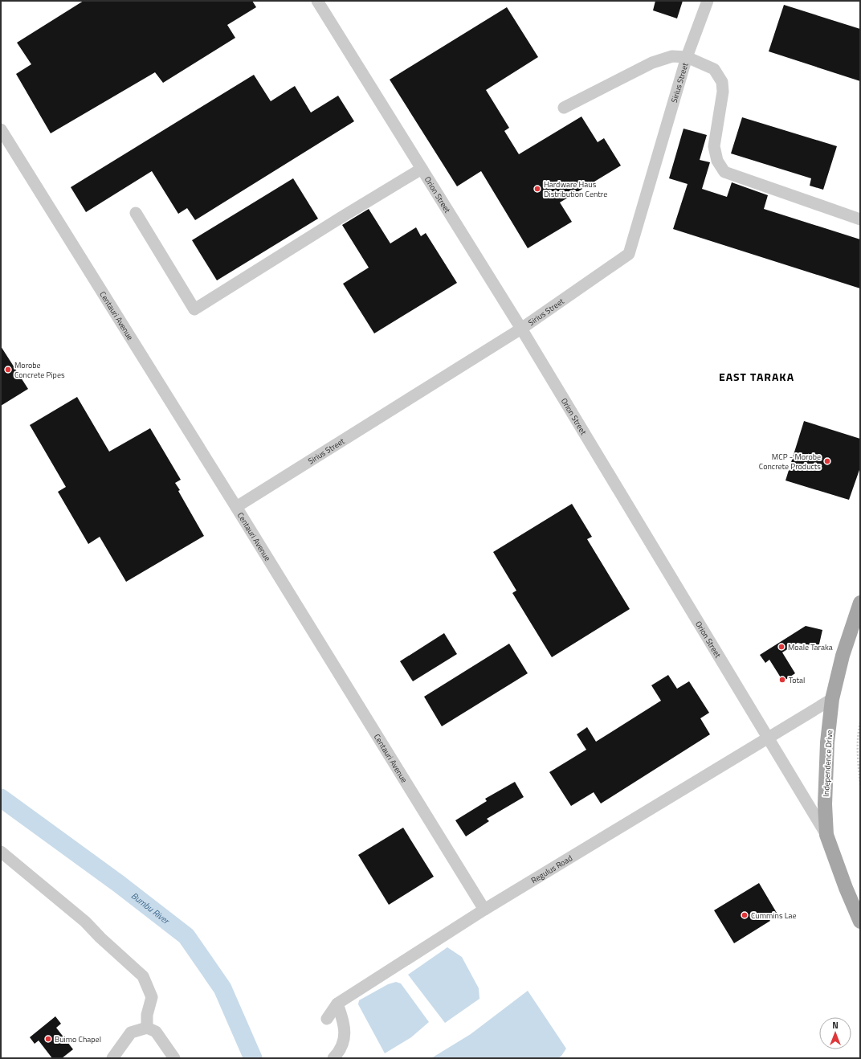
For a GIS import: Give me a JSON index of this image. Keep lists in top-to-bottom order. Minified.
{"streets":{"main road":["Independence Drive"],"street":["Sirius Street","Orion Street","Centauri Avenue","Regulus Road"]},"crossings":[["Sirius Street","Orion Street"],["Sirius Street","Centauri Avenue"],["Orion Street","Independence Drive"],["Orion Street","Regulus Road"],["Centauri Avenue","Regulus Road"],["Independence Drive","Regulus Road"]],"districts":["EAST TARAKA"],"water":["Bumbu River"],"places":["Hardware Haus Distribution Centre","Morobe Concrete Pipes","MCP - Morobe Concrete Products","Moale Taraka","Total","Cummins Lae","Buimo Chapel"],"north":"top"}
